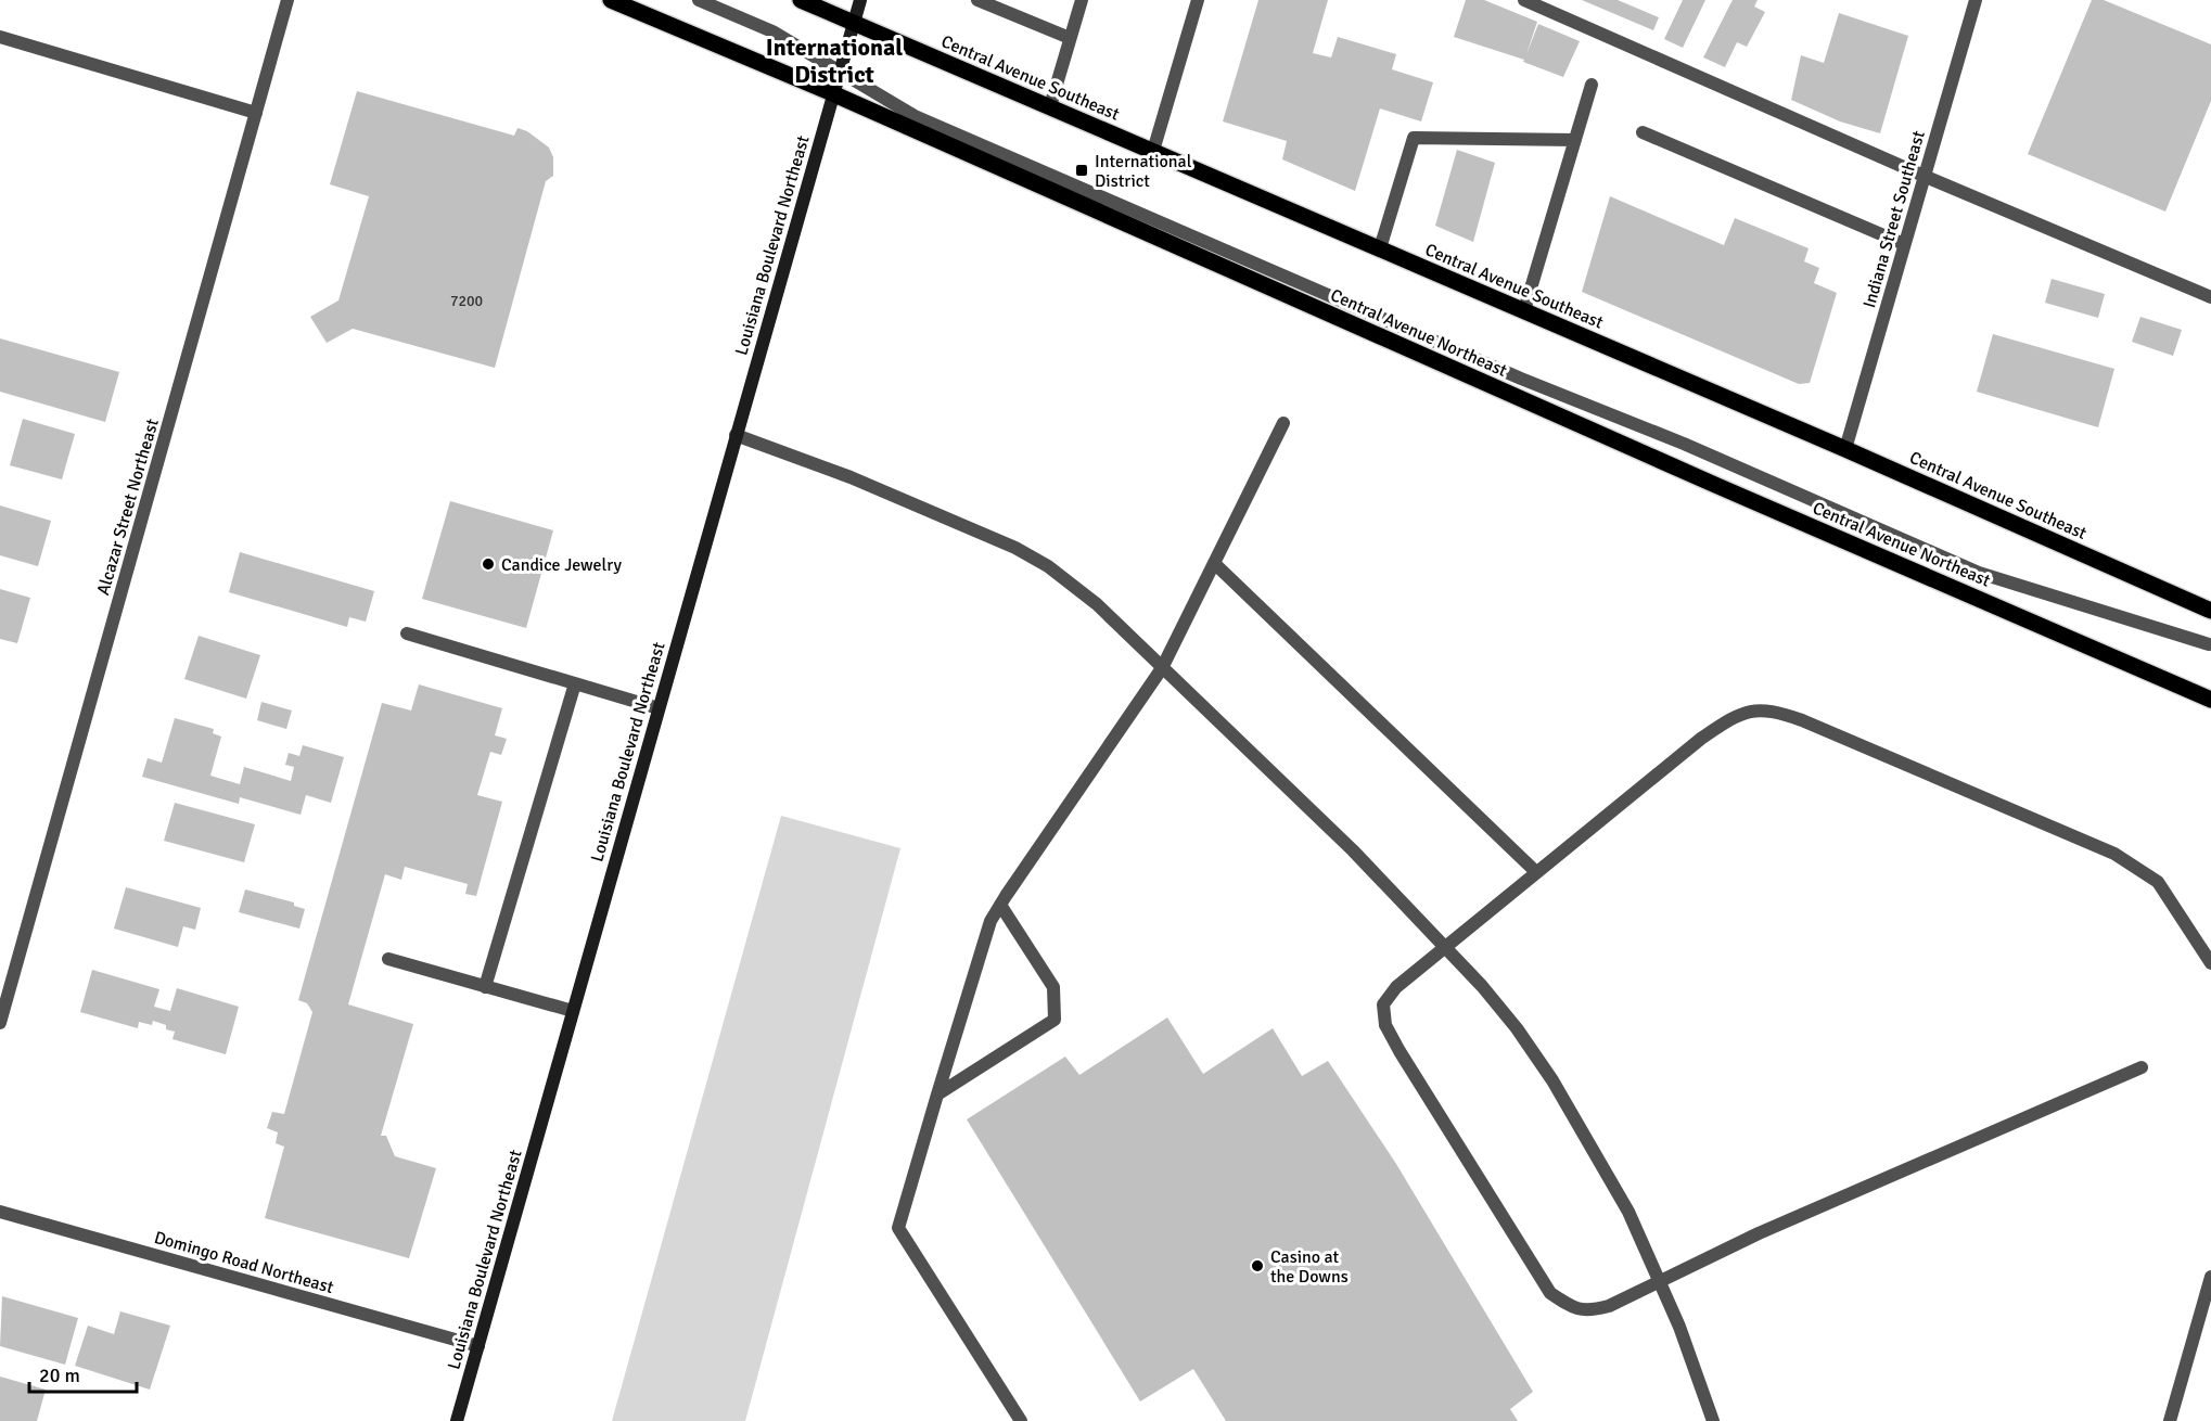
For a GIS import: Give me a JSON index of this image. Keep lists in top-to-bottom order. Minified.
{"streets":{"main road":["Central Avenue Southeast","Louisiana Boulevard Northeast","Central Avenue Northeast"],"street":["Indiana Street Southeast","Alcazar Street Northeast","Domingo Road Northeast"]},"crossings":[["Central Avenue Southeast","Indiana Street Southeast"],["Central Avenue Southeast","Louisiana Boulevard Northeast"],["Louisiana Boulevard Northeast","Central Avenue Northeast"],["Louisiana Boulevard Northeast","Domingo Road Northeast"]],"districts":["International District"],"places":{"transit":["International District"],"other":["Candice Jewelry","Casino at the Downs"]},"house_numbers":["7200"],"scale_bar":"20 m"}
